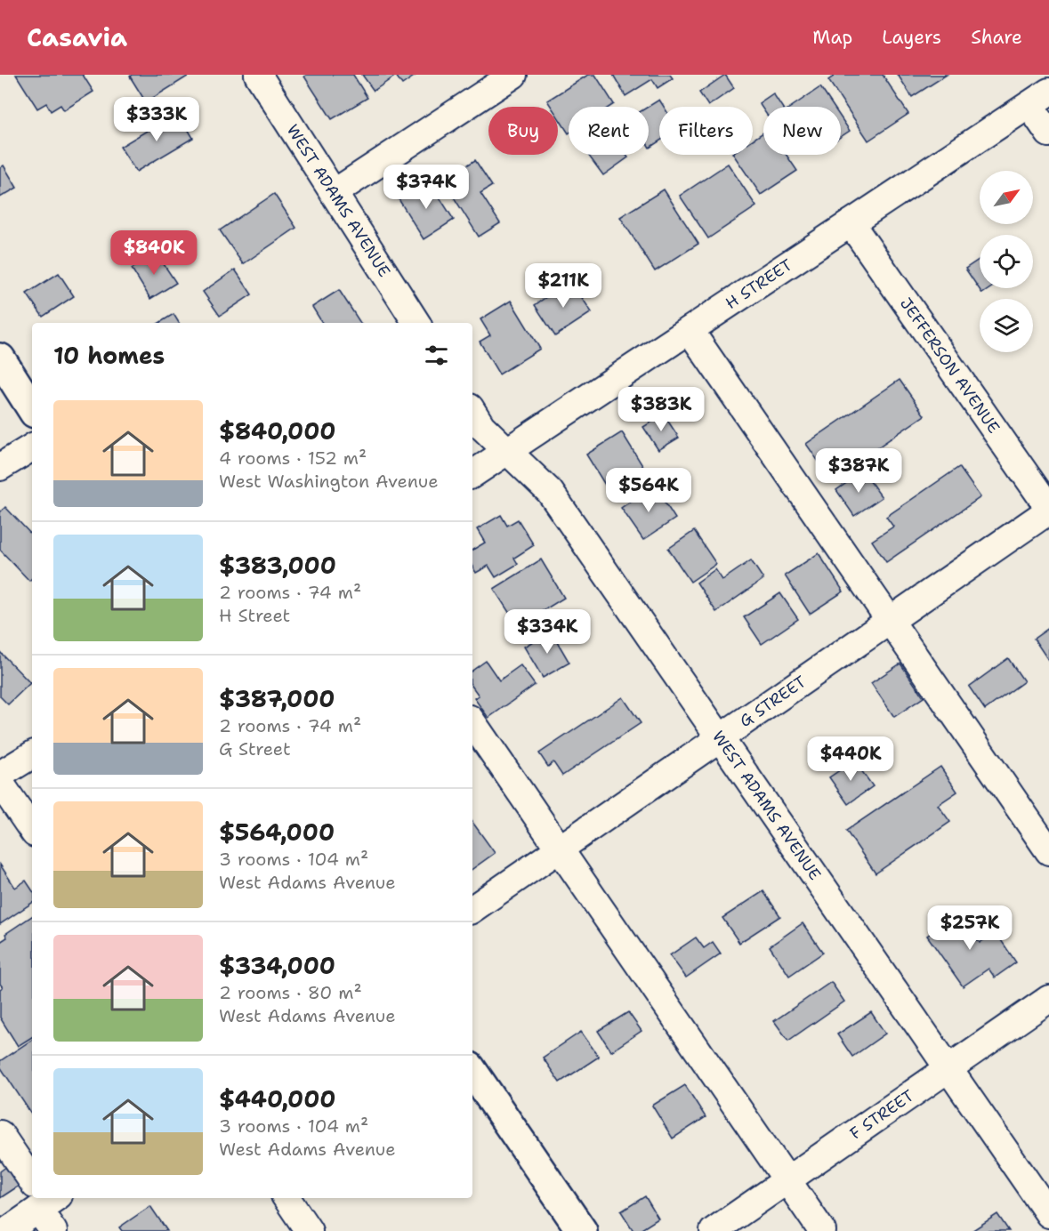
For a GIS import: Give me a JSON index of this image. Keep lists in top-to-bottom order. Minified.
{"streets":{"street":["WEST ADAMS AVENUE","H STREET","JEFFERSON AVENUE","G STREET","F STREET"]},"crossings":[["WEST ADAMS AVENUE","H STREET"],["WEST ADAMS AVENUE","G STREET"],["WEST ADAMS AVENUE","F STREET"],["H STREET","JEFFERSON AVENUE"],["JEFFERSON AVENUE","G STREET"]],"north":"top right","page":{"header":"Casavia","nav":["Map","Layers","Share"],"price":["$333K","$374K","$840K","$211K","$383K","$387K","$564K","$334K","$440K","$257K"],"chip":["Buy","Rent","Filters","New"],"heading":"10 homes","list":[{"name":"$840,000","note":"4 rooms · 152 m² · West Washington Avenue"},{"name":"$383,000","note":"2 rooms · 74 m² · H Street"},{"name":"$387,000","note":"2 rooms · 74 m² · G Street"},{"name":"$564,000","note":"3 rooms · 104 m² · West Adams Avenue"},{"name":"$334,000","note":"2 rooms · 80 m² · West Adams Avenue"},{"name":"$440,000","note":"3 rooms · 104 m² · West Adams Avenue"}]}}
